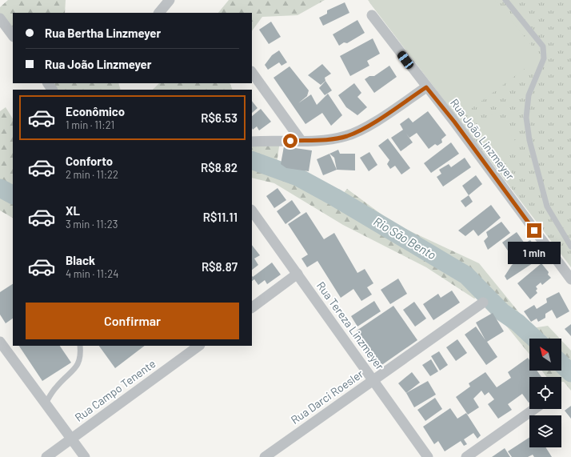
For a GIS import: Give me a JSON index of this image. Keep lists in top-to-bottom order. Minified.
{"streets":{"street":["Rua João Linzmeyer","Rua Tereza Linzmeyer","Rua Campo Tenente","Rua Darci Roesler"]},"crossings":[["Rua Tereza Linzmeyer","Rua Darci Roesler"]],"water":["Rio São Bento"],"north":"top left","page":{"banner":["Rua Bertha Linzmeyer","Rua João Linzmeyer"],"list":[{"name":"Econômico","note":"1 min · 11:21","value":"R$6.53"},{"name":"Conforto","note":"2 min · 11:22","value":"R$8.82"},{"name":"XL","note":"3 min · 11:23","value":"R$11.11"},{"name":"Black","note":"4 min · 11:24","value":"R$8.87"}],"bubble":"1 min","buttons":"Confirmar"}}
